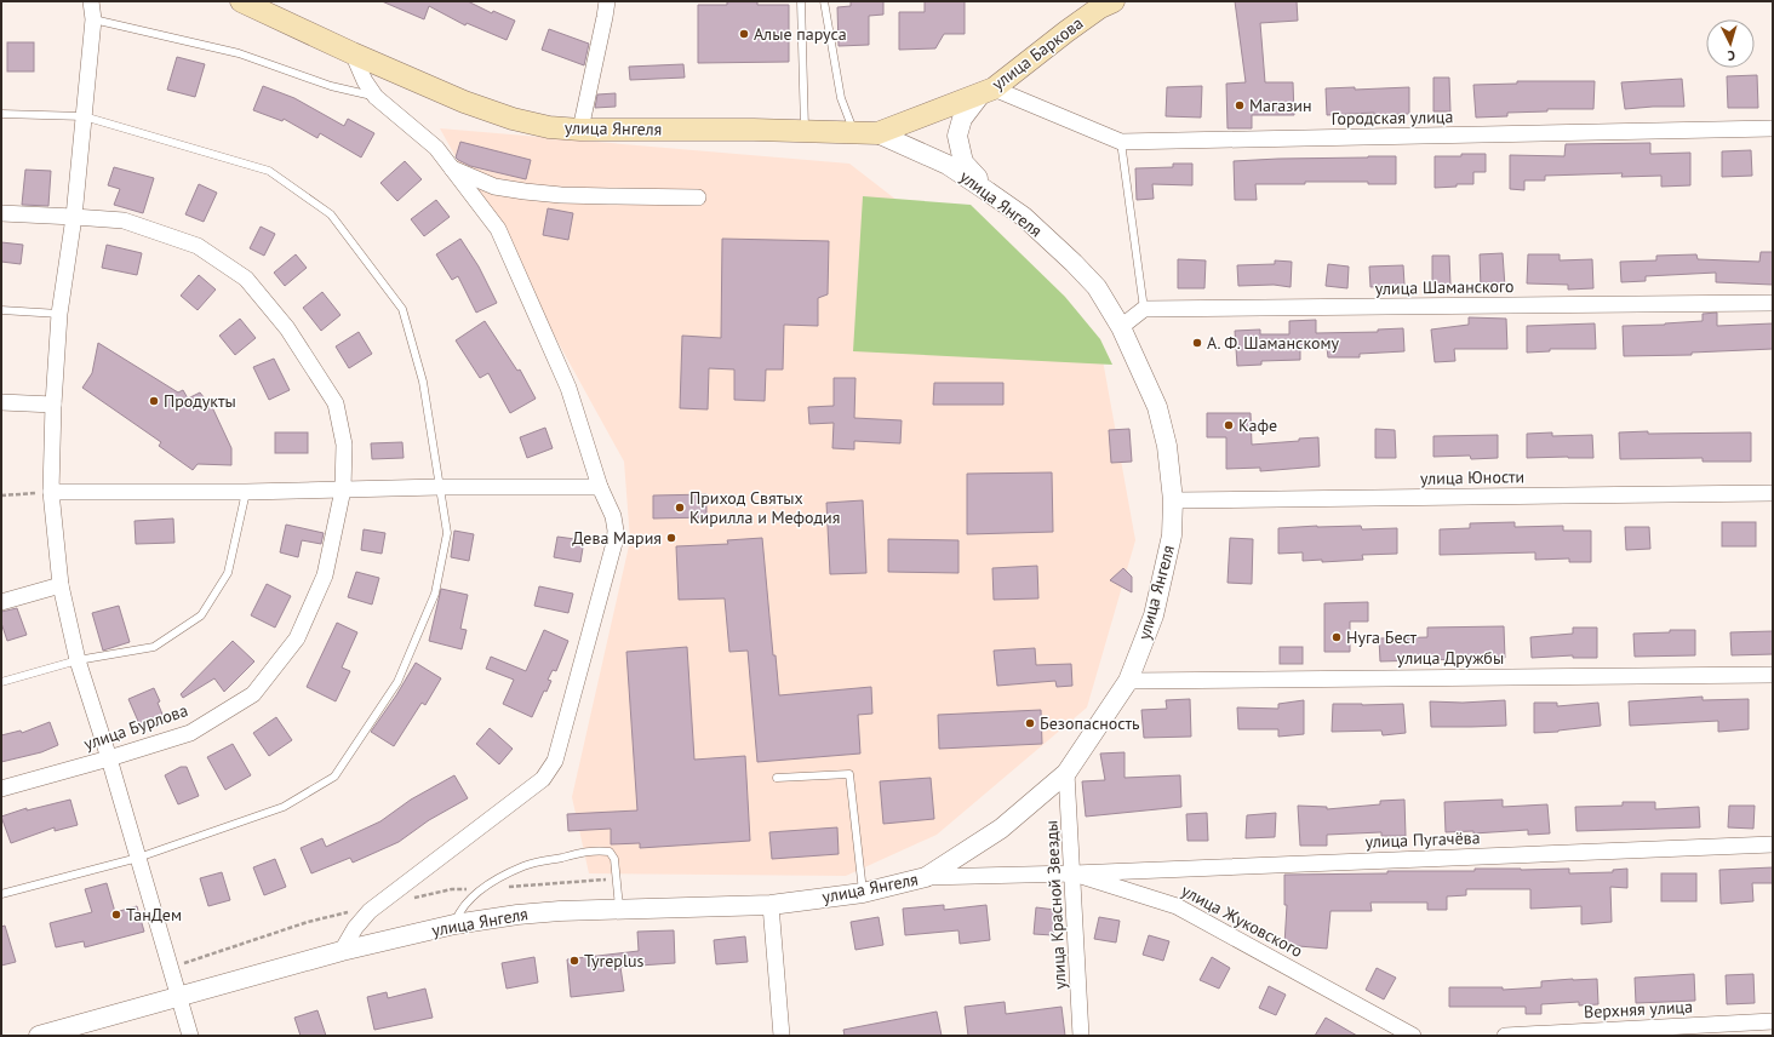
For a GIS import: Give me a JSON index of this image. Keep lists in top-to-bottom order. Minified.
{"streets":{"main road":["улица Баркова","улица Янгеля"],"street":["Городская улица","улица Шаманского","улица Юности","улица Дружбы","улица Бурлова","улица Пугачёва","улица Красной Звезды","улица Жуковского","Верхняя улица"]},"crossings":[["улица Баркова","Городская улица"],["улица Баркова","улица Янгеля"],["улица Янгеля","улица Юности"],["улица Янгеля","улица Дружбы"],["улица Янгеля","улица Красной Звезды"],["улица Янгеля","улица Жуковского"],["улица Пугачёва","улица Красной Звезды"],["улица Пугачёва","улица Жуковского"],["улица Красной Звезды","улица Жуковского"]],"places":["Алые паруса","Магазин","А. Ф. Шаманскому","Продукты","Кафе","Приход Святых Кирилла и Мефодия","Дева Мария","Нуга Бест","Безопасность","ТанДем","Tyreplus"],"north":"bottom"}
